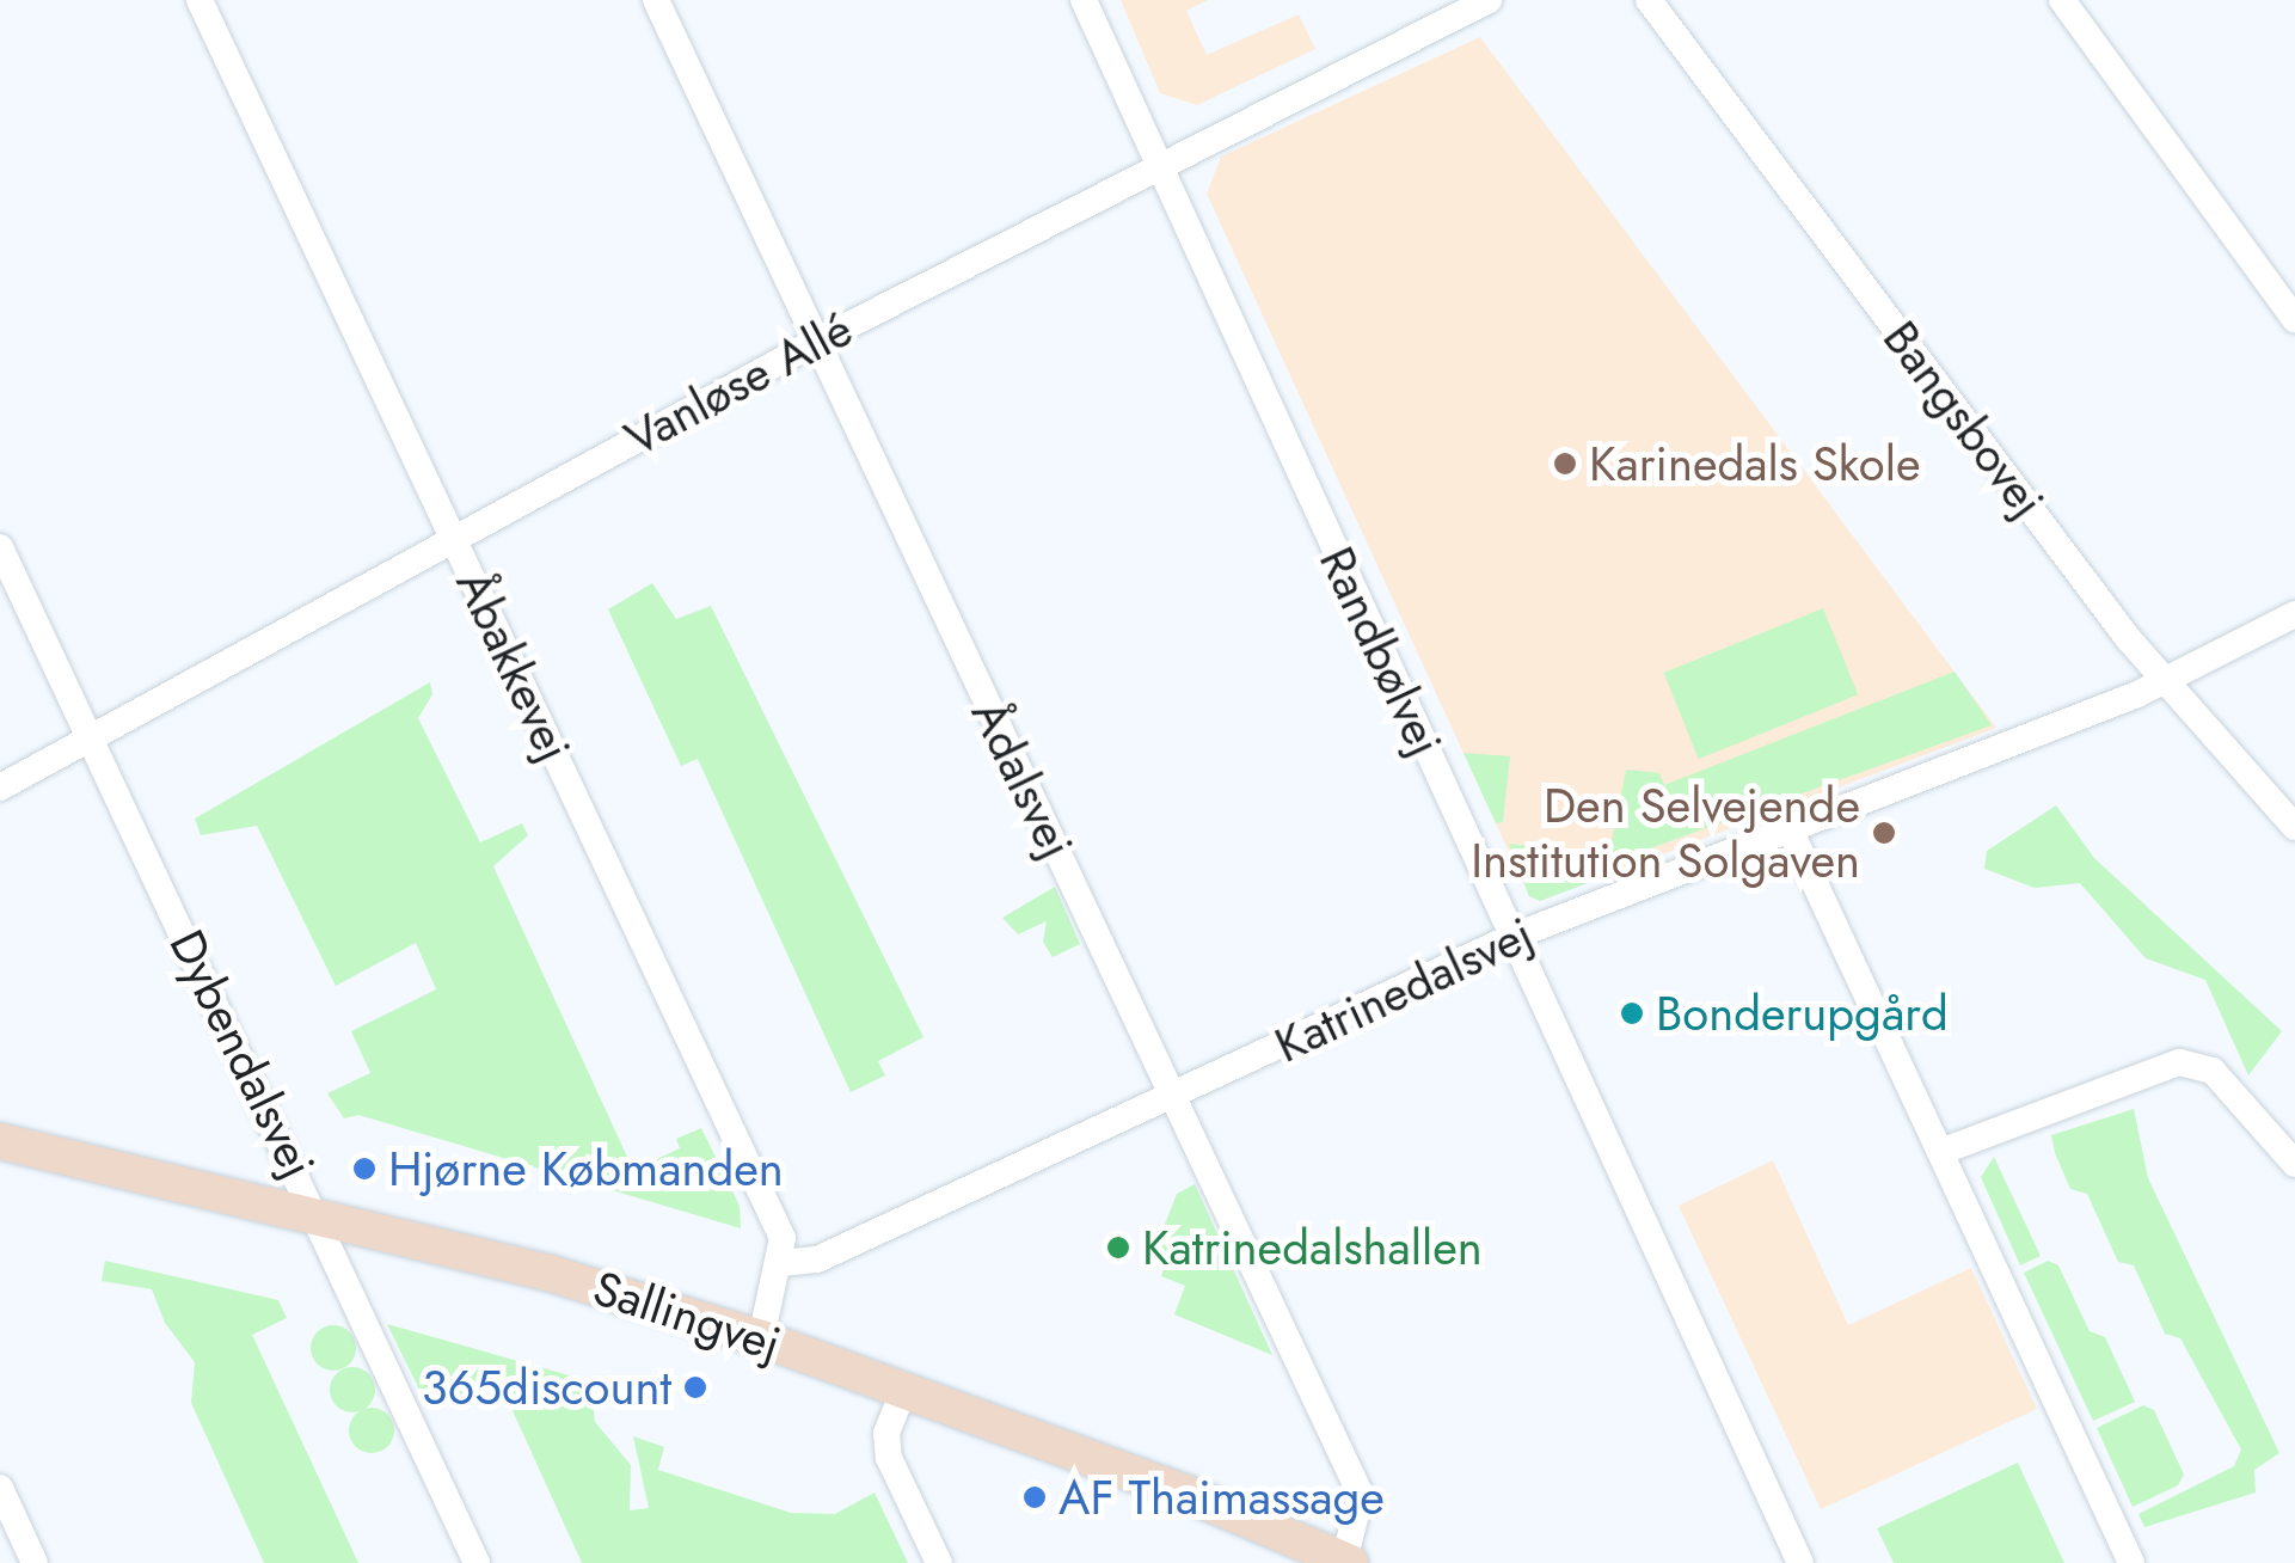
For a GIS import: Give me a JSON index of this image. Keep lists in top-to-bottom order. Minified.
{"streets":{"street":["Vanløse Allé","Bangsbovej","Randbølvej","Åbakkevej","Ådalsvej","Katrinedalsvej","Dybendalsvej","Sallingvej"]},"crossings":[["Vanløse Allé","Randbølvej"],["Vanløse Allé","Åbakkevej"],["Vanløse Allé","Ådalsvej"],["Vanløse Allé","Dybendalsvej"],["Bangsbovej","Katrinedalsvej"],["Randbølvej","Katrinedalsvej"],["Åbakkevej","Katrinedalsvej"],["Åbakkevej","Sallingvej"],["Ådalsvej","Katrinedalsvej"],["Ådalsvej","Sallingvej"],["Dybendalsvej","Sallingvej"]],"places":["Karinedals Skole","Den Selvejende Institution Solgaven","Bonderupgård","Hjørne Købmanden","Katrinedalshallen","365discount","AF Thaimassage"]}
